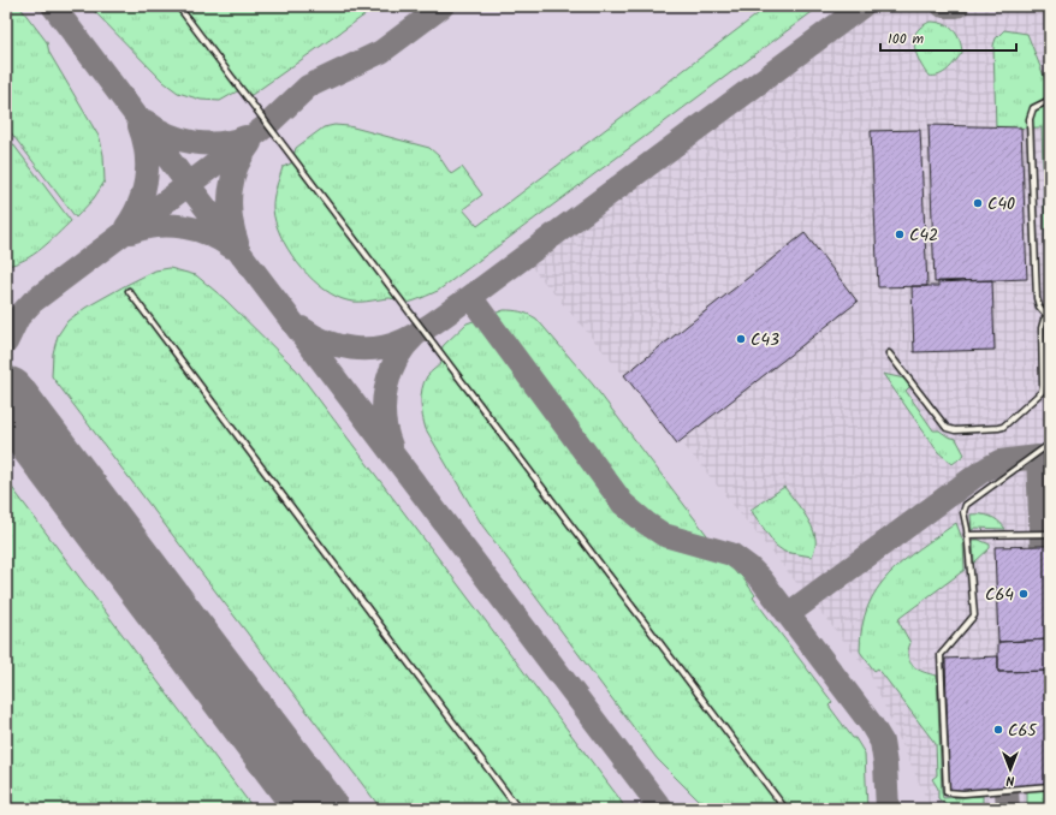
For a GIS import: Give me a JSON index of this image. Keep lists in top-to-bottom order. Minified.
{"places":["C40","C42","C43","C64","C65"],"scale_bar":"100 m","north":"bottom"}
